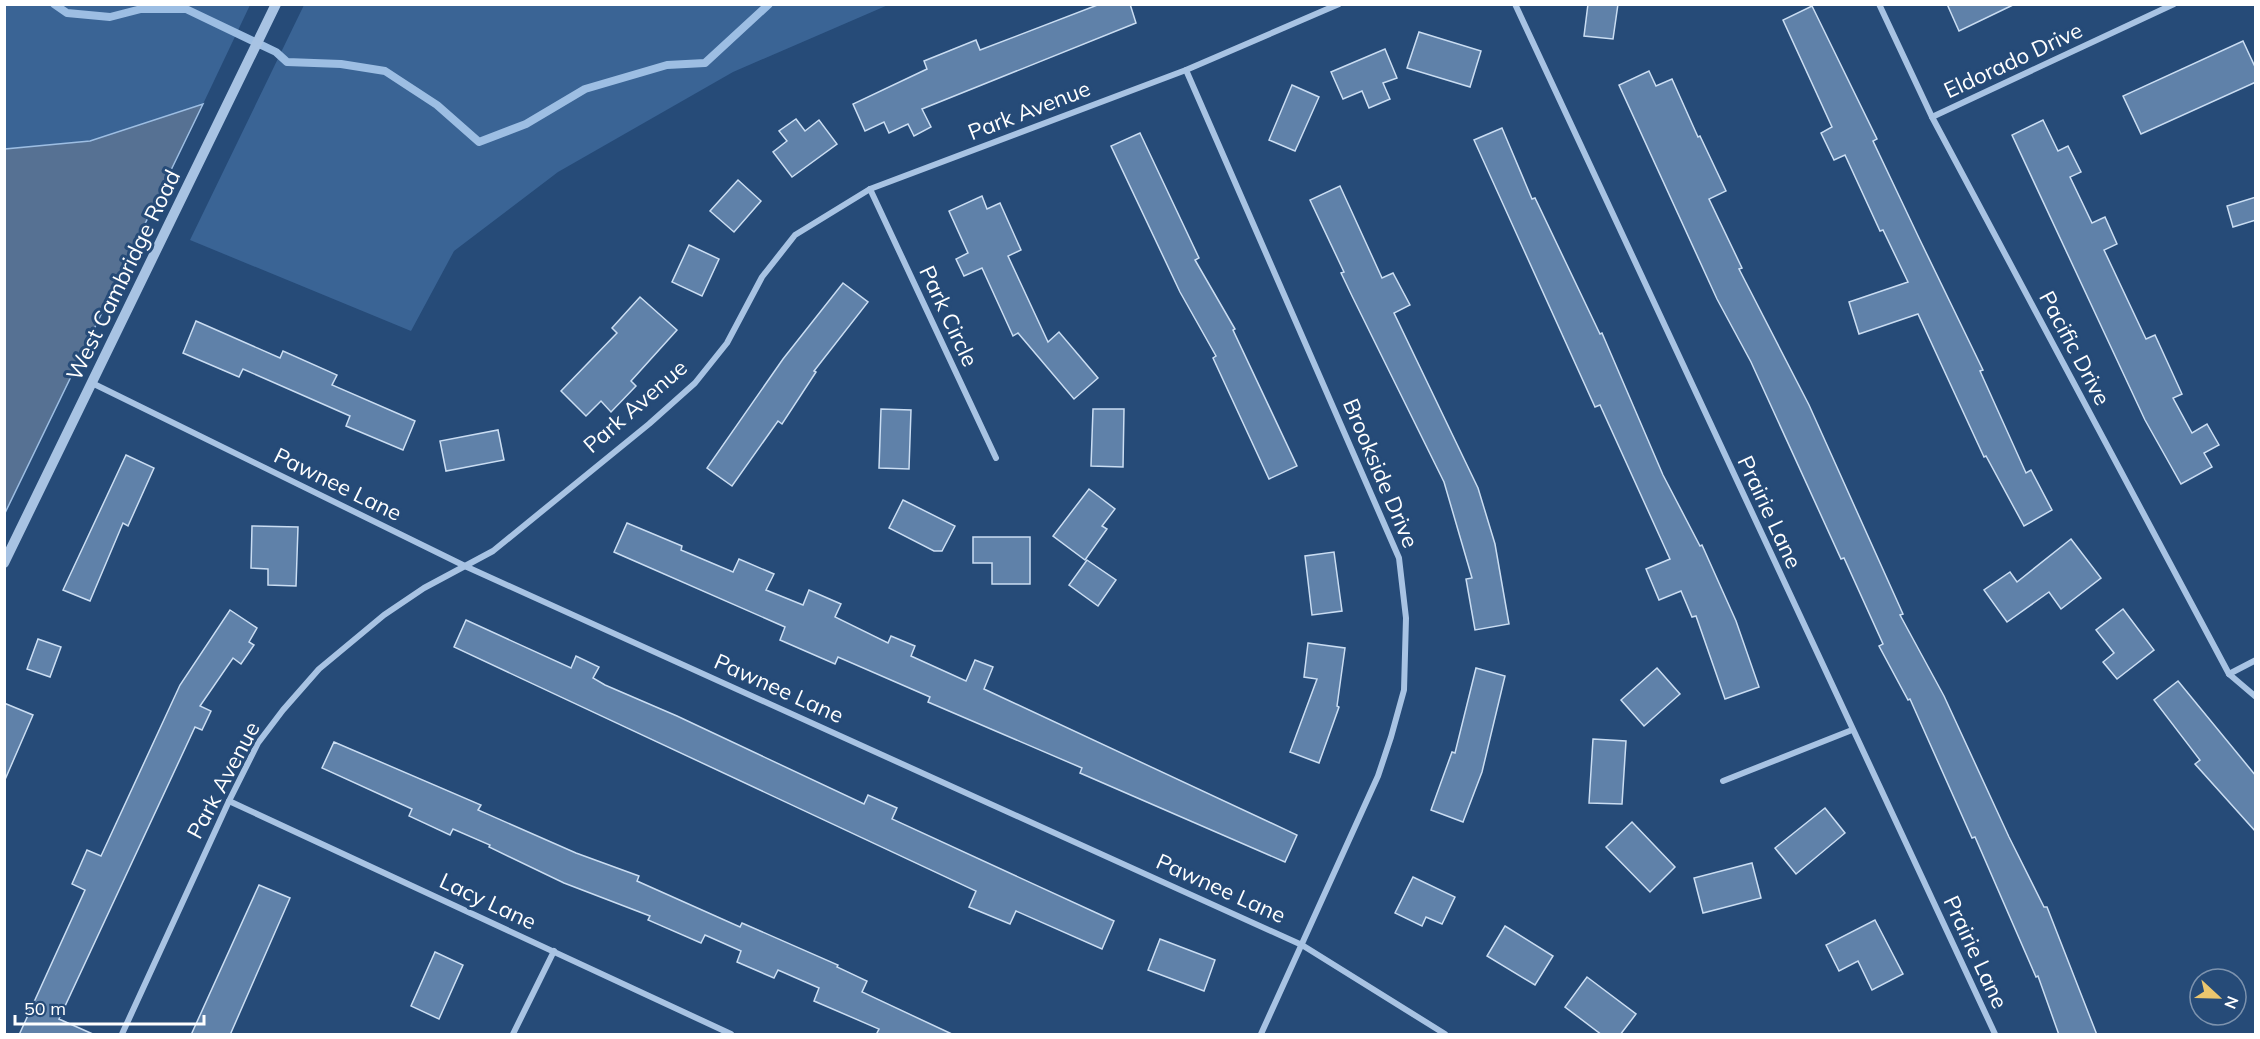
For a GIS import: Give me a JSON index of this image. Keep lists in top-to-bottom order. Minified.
{"streets":{"street":["Eldorado Drive","Park Avenue","West Cambridge Road","Park Circle","Pacific Drive","Brookside Drive","Pawnee Lane","Prairie Lane","Lacy Lane"]},"crossings":[["Eldorado Drive","Pacific Drive"],["Park Avenue","Park Circle"],["Park Avenue","Brookside Drive"],["Park Avenue","Pawnee Lane"],["Park Avenue","Lacy Lane"],["West Cambridge Road","Pawnee Lane"],["Brookside Drive","Pawnee Lane"]],"scale_bar":"50 m","north":"right"}
